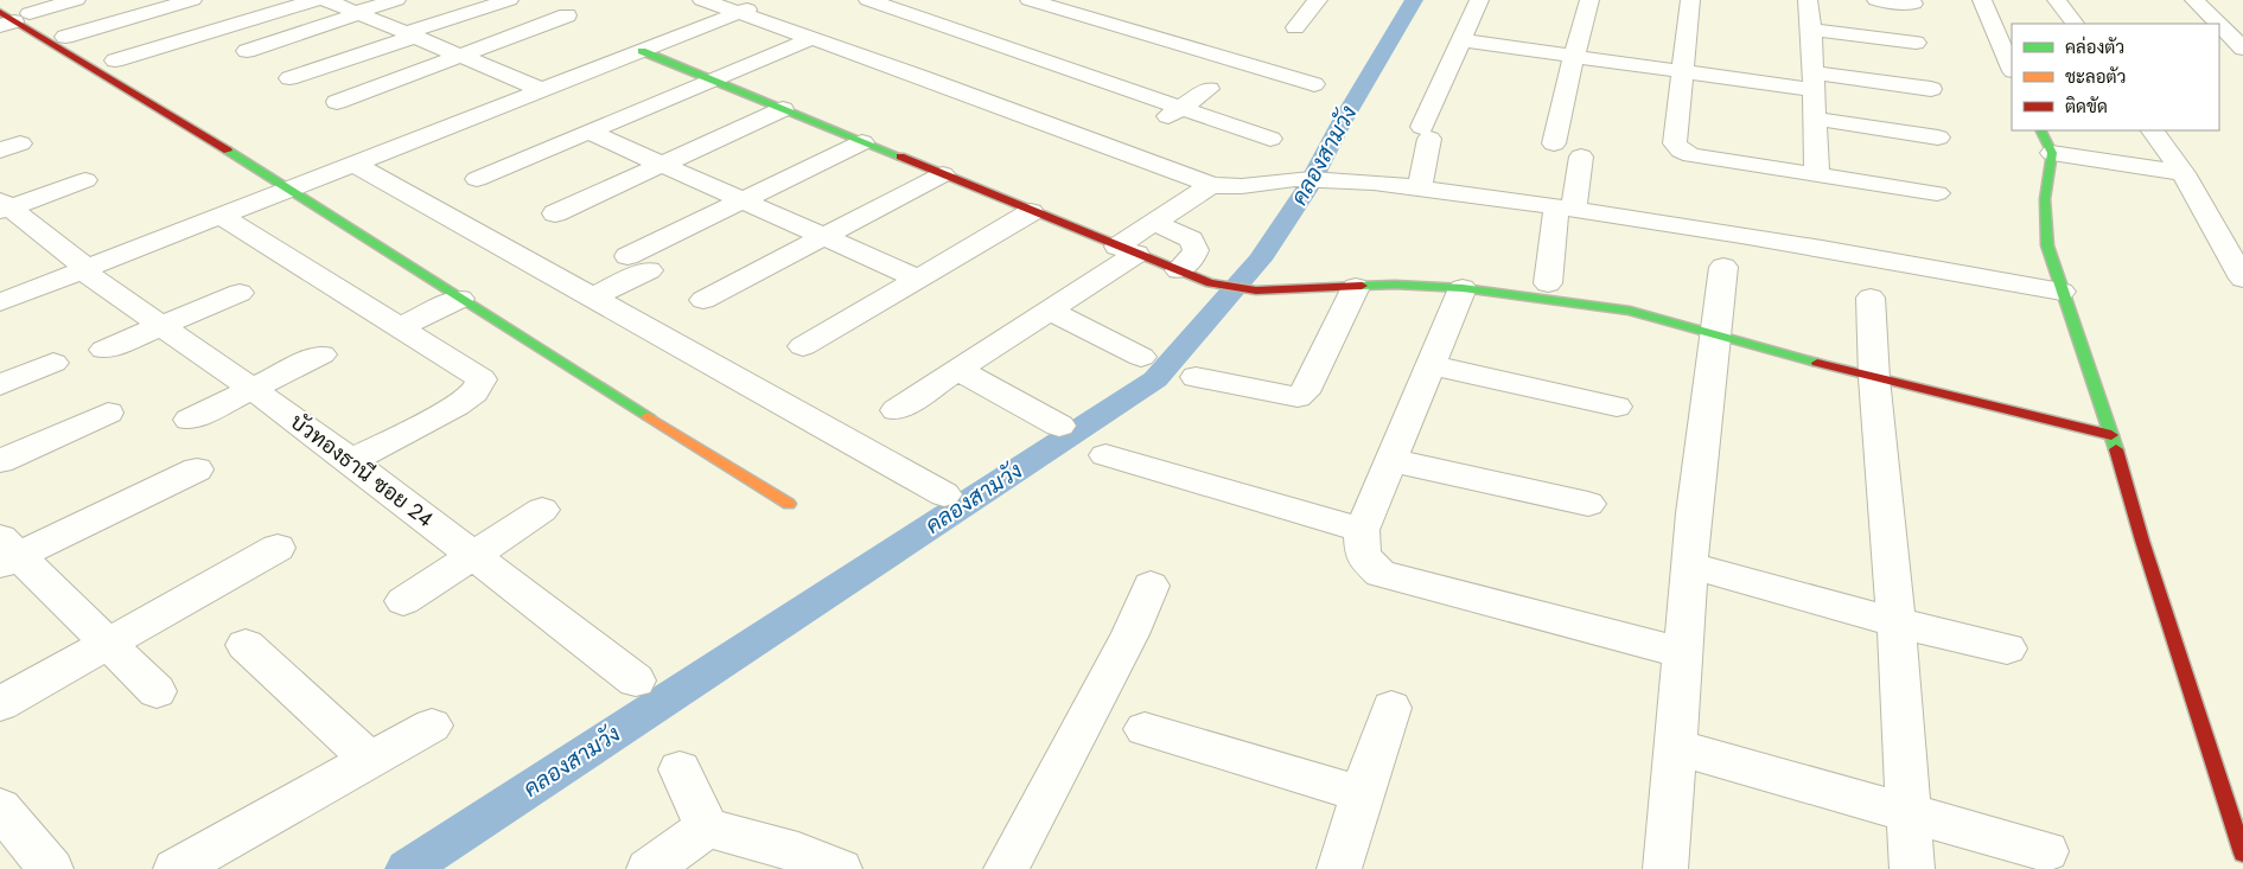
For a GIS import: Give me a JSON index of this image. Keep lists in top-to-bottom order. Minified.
{"streets":{"street":["บัวทองธานี ซอย 24"]},"water":["คลองสามวัง"],"legend":["คล่องตัว","ชะลอตัว","ติดขัด"]}
